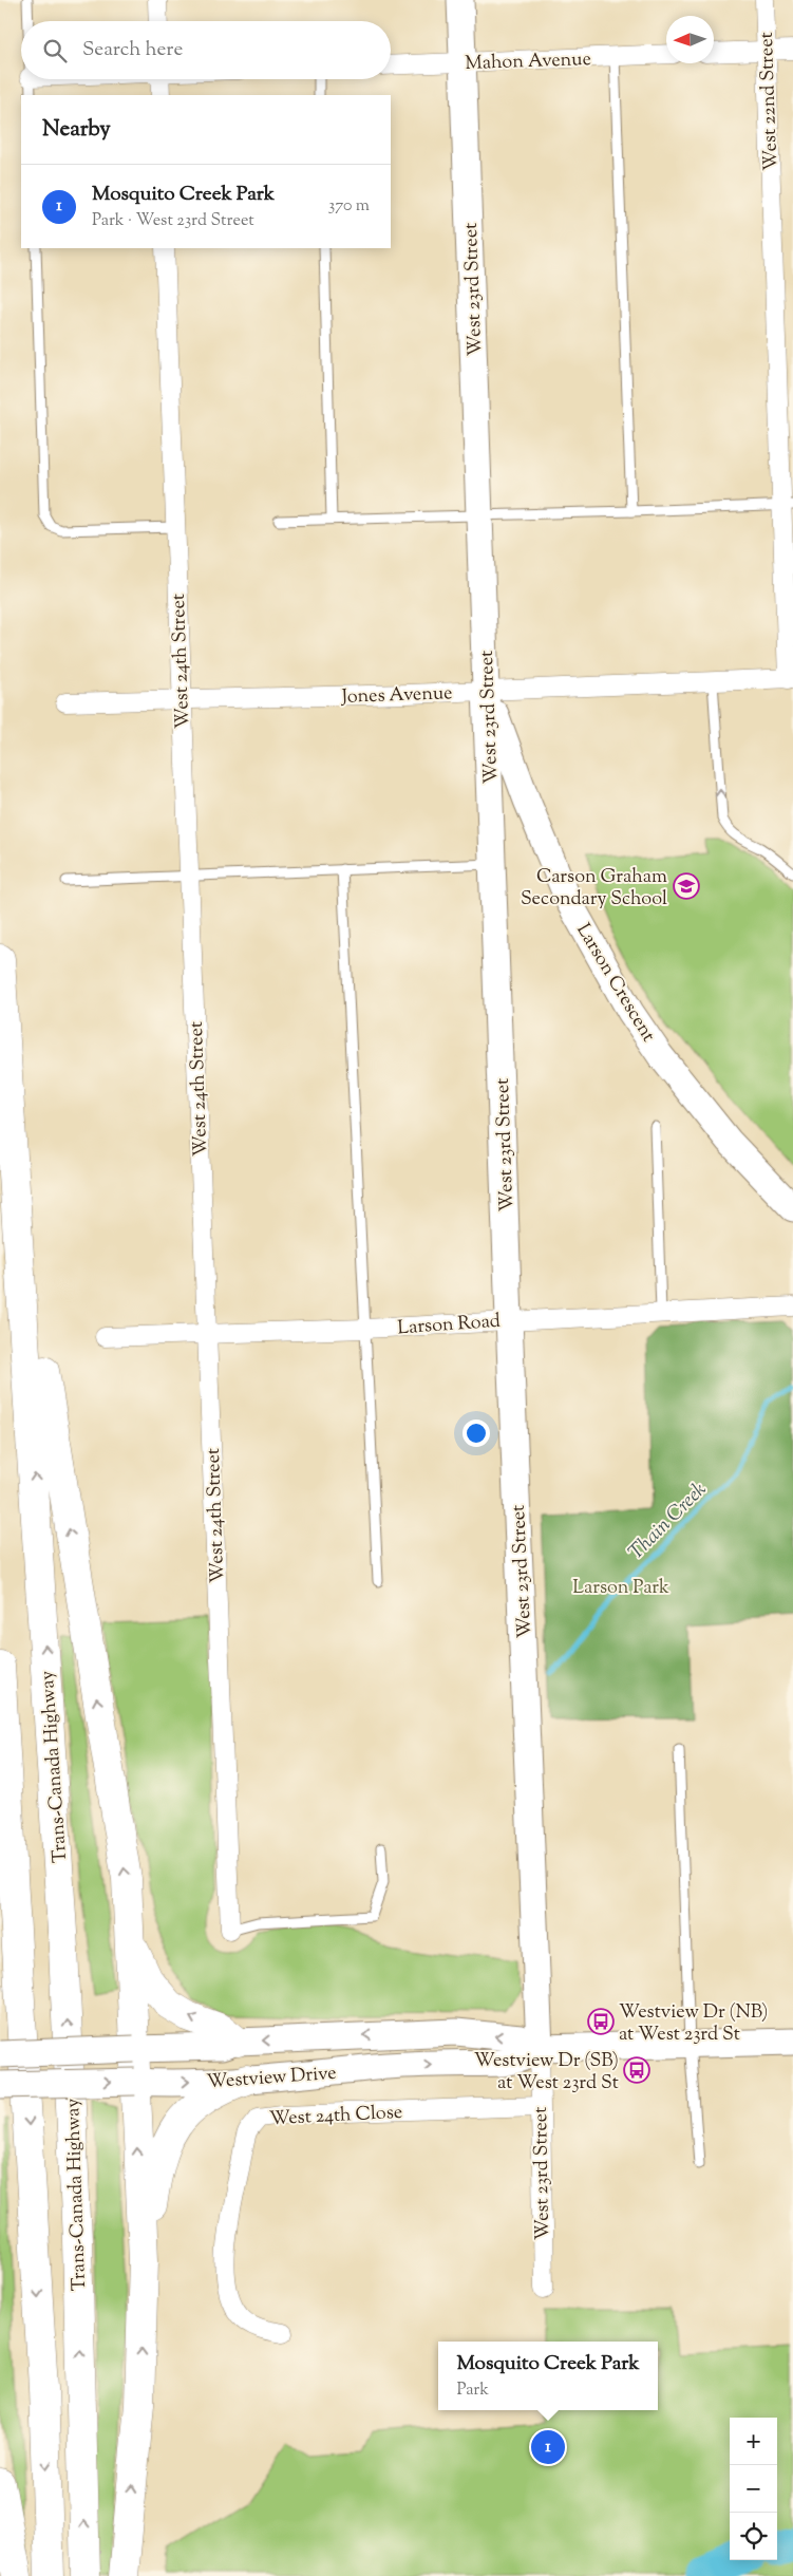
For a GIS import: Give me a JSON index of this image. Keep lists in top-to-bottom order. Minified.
{"streets":{"highway":["Trans-Canada Highway"],"street":["Mahon Avenue","West 22nd Street","West 23rd Street","West 24th Street","Jones Avenue","Larson Crescent","Larson Road","Westview Drive","West 24th Close"]},"crossings":[["Mahon Avenue","West 23rd Street"],["West 22nd Street","Jones Avenue"],["West 23rd Street","Jones Avenue"],["West 23rd Street","Larson Crescent"],["West 23rd Street","Larson Road"],["West 23rd Street","Westview Drive"],["West 23rd Street","West 24th Close"],["West 24th Street","Jones Avenue"],["West 24th Street","Larson Road"],["Jones Avenue","Larson Crescent"]],"water":["Thain Creek"],"parks":["Larson Park"],"places":{"school or university":["Carson Graham Secondary School"],"bus stop":["Westview Dr (NB) at West 23rd St","Westview Dr (SB) at West 23rd St"]},"north":"left","page":{"search":"Search here","heading":"Nearby","list":[{"mark":"1","name":"Mosquito Creek Park","note":"Park · West 23rd Street","value":"370 m"}],"popup":["Mosquito Creek Park","Park"],"map_buttons":["+","−"],"pins":"1"}}
